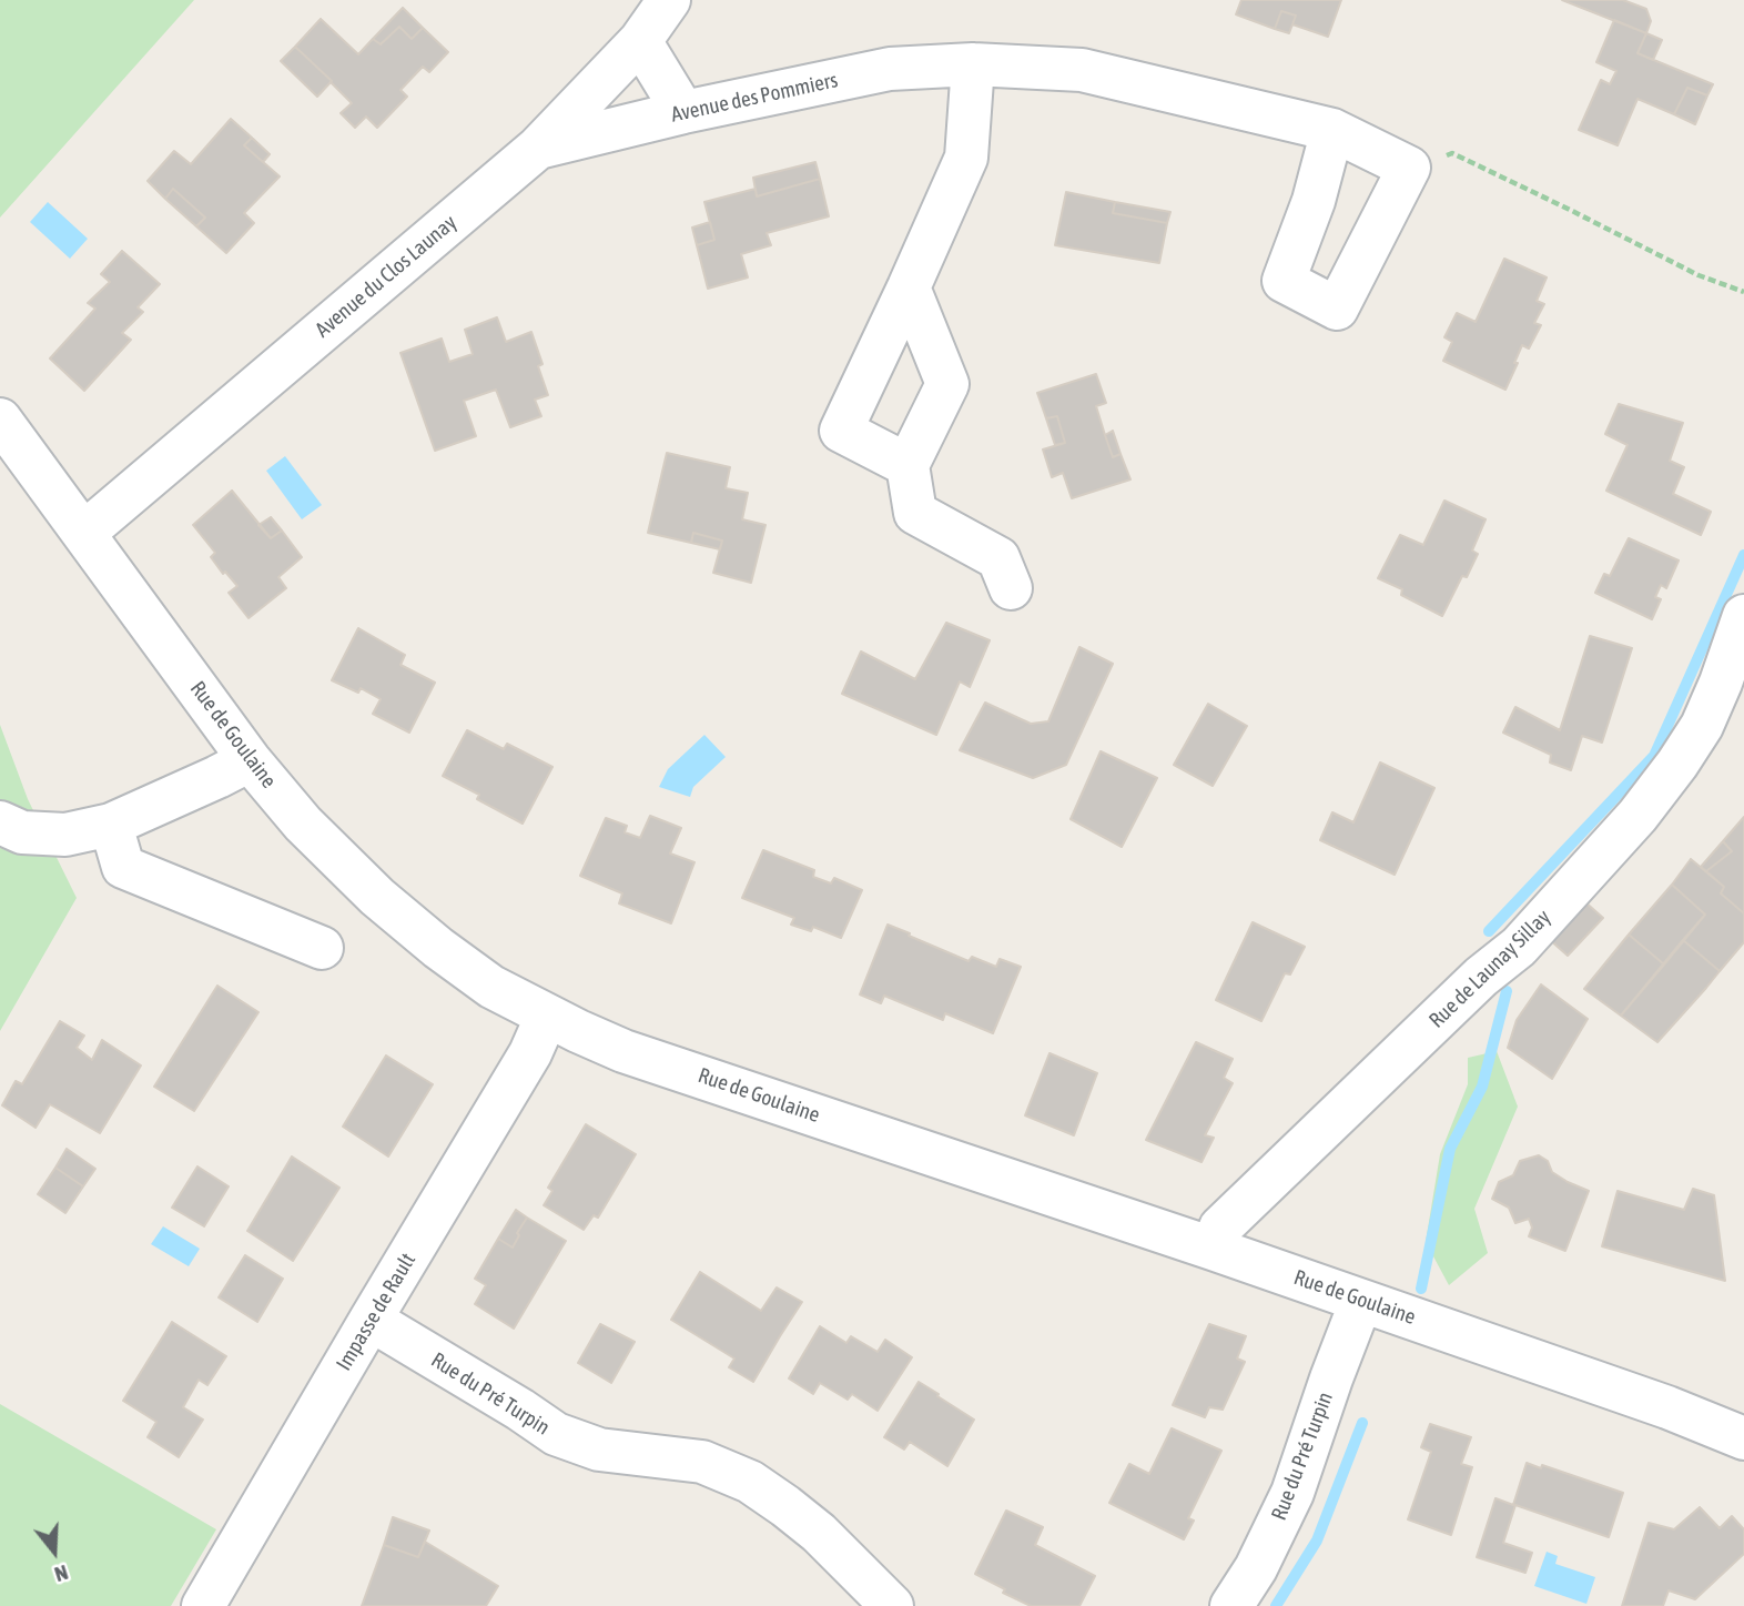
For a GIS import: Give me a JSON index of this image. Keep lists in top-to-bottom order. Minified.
{"streets":{"street":["Avenue des Pommiers","Avenue du Clos Launay","Rue de Goulaine","Rue de Launay Sillay","Impasse de Rault","Rue du Pré Turpin"]},"crossings":[["Avenue des Pommiers","Avenue du Clos Launay"],["Avenue du Clos Launay","Rue de Goulaine"],["Rue de Goulaine","Rue de Launay Sillay"],["Rue de Goulaine","Impasse de Rault"],["Rue de Goulaine","Rue du Pré Turpin"],["Impasse de Rault","Rue du Pré Turpin"]],"north":"bottom"}
